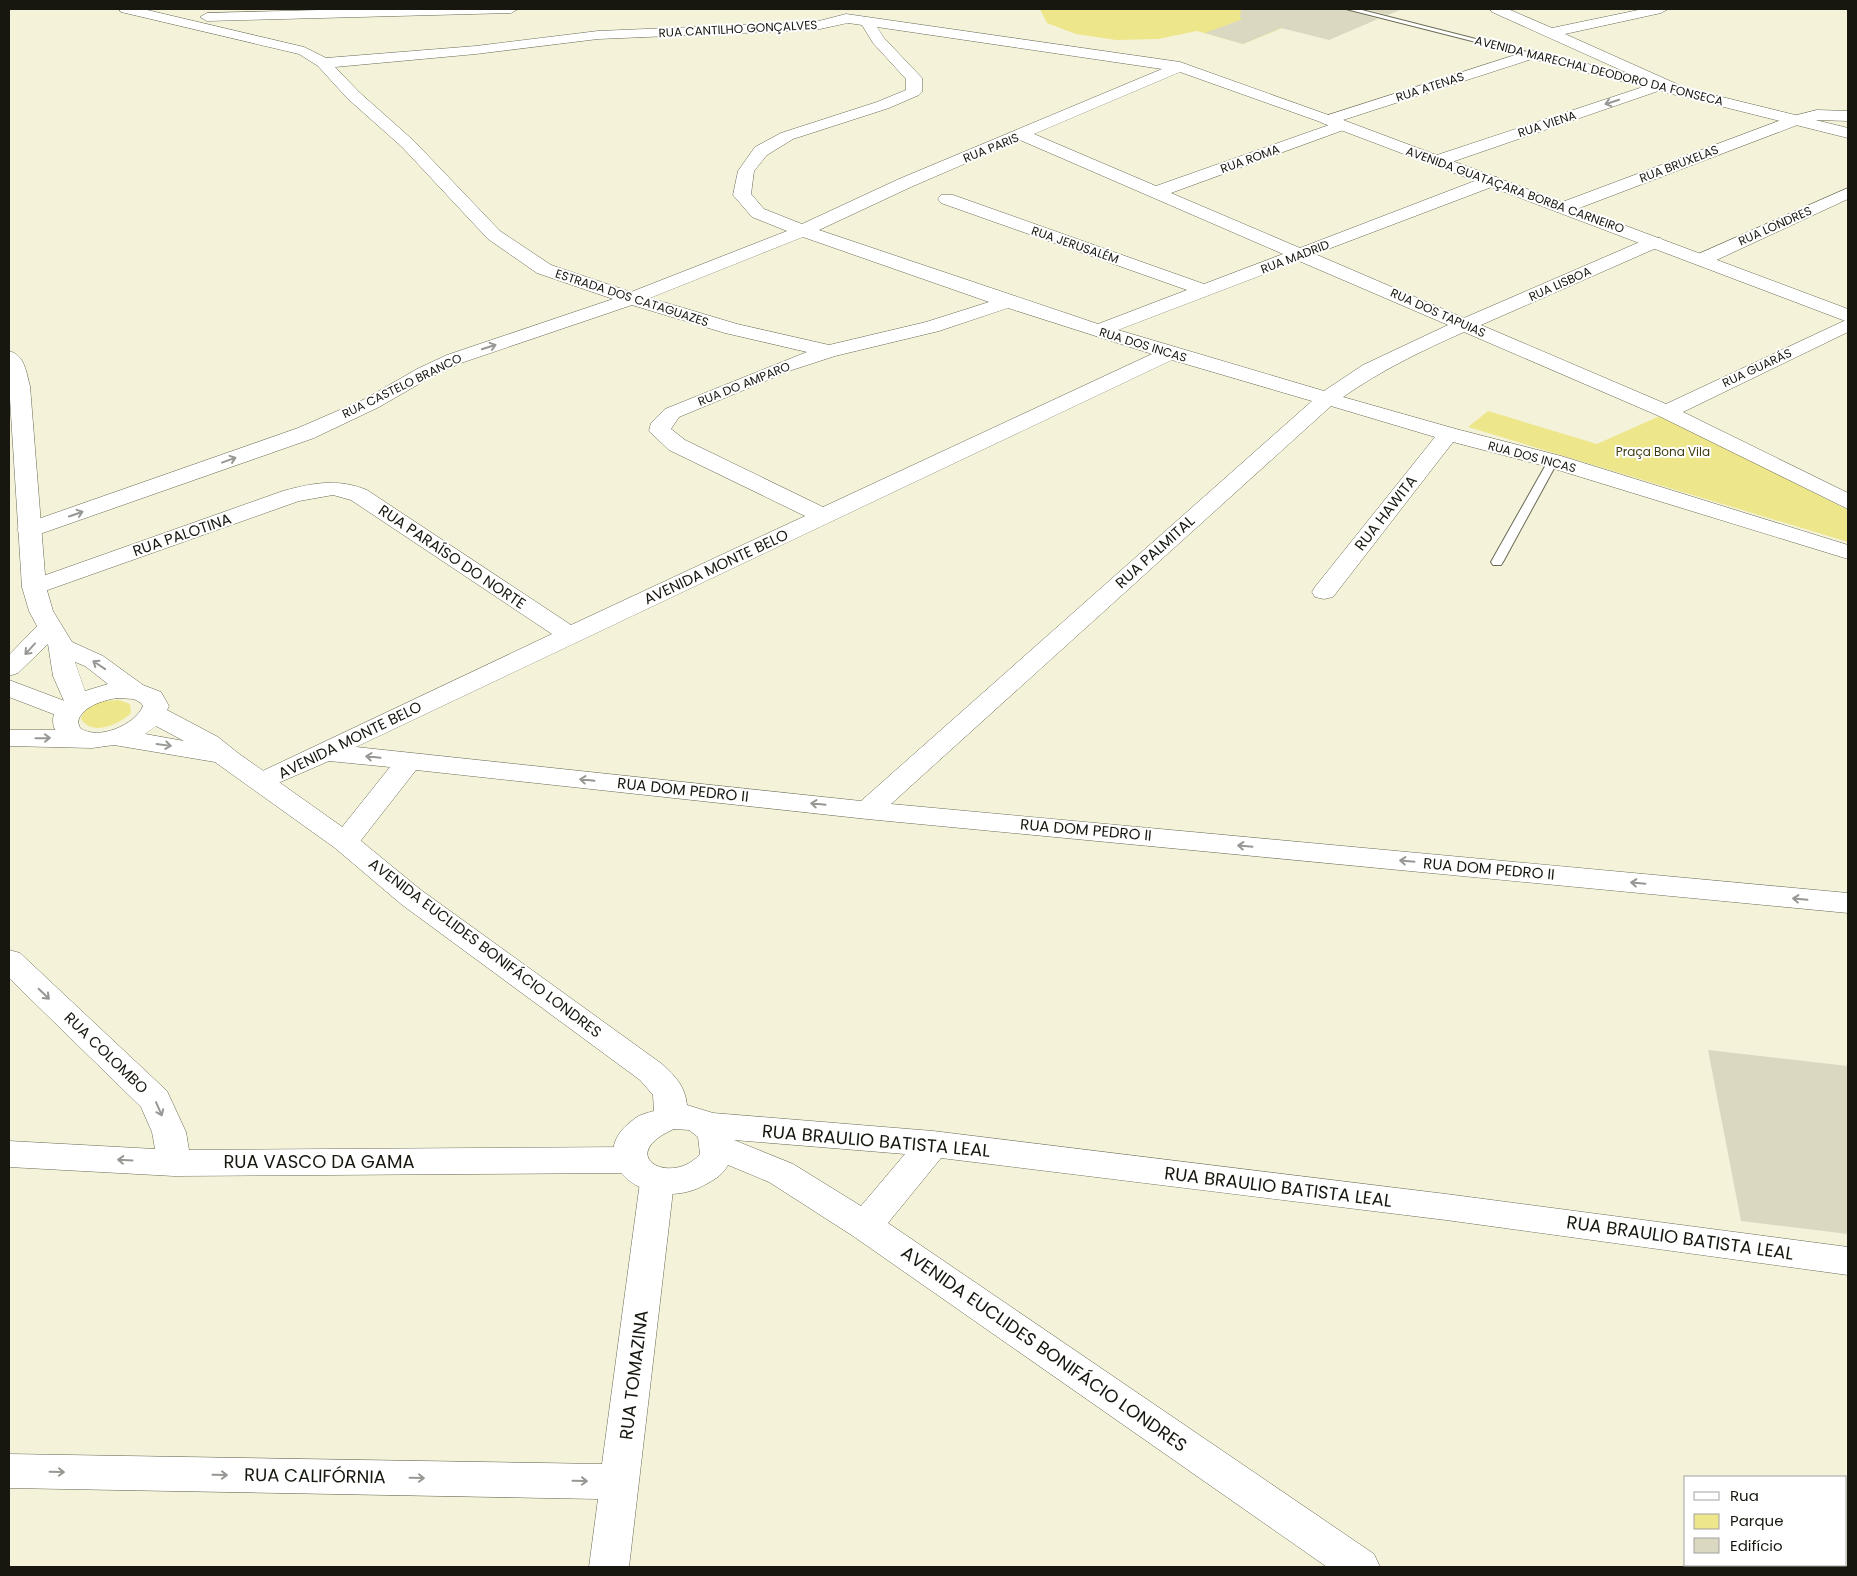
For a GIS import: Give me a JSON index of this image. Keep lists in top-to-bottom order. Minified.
{"streets":{"street":["RUA CANTILHO GONÇALVES","AVENIDA MARECHAL DEODORO DA FONSECA","RUA ATENAS","RUA VIENA","RUA PARIS","RUA ROMA","RUA BRUXELAS","AVENIDA GUATAÇARA BORBA CARNEIRO","RUA LONDRES","RUA JERUSALÉM","RUA MADRID","RUA LISBOA","ESTRADA DOS CATAGUAZES","RUA DOS TAPUIAS","RUA DOS INCAS","RUA GUARÁS","RUA DO AMPARO","RUA CASTELO BRANCO","RUA HAWITA","RUA PALOTINA","RUA PALMITAL","RUA PARAÍSO DO NORTE","AVENIDA MONTE BELO","RUA DOM PEDRO II","AVENIDA EUCLIDES BONIFÁCIO LONDRES","RUA COLOMBO","RUA BRAULIO BATISTA LEAL","RUA VASCO DA GAMA","RUA TOMAZINA","RUA CALIFÓRNIA"]},"crossings":[["RUA CANTILHO GONÇALVES","RUA PARIS"],["RUA CANTILHO GONÇALVES","AVENIDA GUATAÇARA BORBA CARNEIRO"],["RUA CANTILHO GONÇALVES","ESTRADA DOS CATAGUAZES"],["RUA CANTILHO GONÇALVES","RUA DOS INCAS"],["AVENIDA MARECHAL DEODORO DA FONSECA","RUA ATENAS"],["AVENIDA MARECHAL DEODORO DA FONSECA","RUA VIENA"],["AVENIDA MARECHAL DEODORO DA FONSECA","RUA BRUXELAS"],["RUA ATENAS","RUA ROMA"],["RUA ATENAS","AVENIDA GUATAÇARA BORBA CARNEIRO"],["RUA VIENA","AVENIDA GUATAÇARA BORBA CARNEIRO"],["RUA PARIS","AVENIDA GUATAÇARA BORBA CARNEIRO"],["RUA PARIS","RUA DOS TAPUIAS"],["RUA PARIS","RUA DOS INCAS"],["RUA PARIS","RUA CASTELO BRANCO"],["RUA ROMA","AVENIDA GUATAÇARA BORBA CARNEIRO"],["RUA ROMA","RUA DOS TAPUIAS"],["RUA BRUXELAS","AVENIDA GUATAÇARA BORBA CARNEIRO"],["AVENIDA GUATAÇARA BORBA CARNEIRO","RUA LONDRES"],["AVENIDA GUATAÇARA BORBA CARNEIRO","RUA MADRID"],["AVENIDA GUATAÇARA BORBA CARNEIRO","RUA LISBOA"],["RUA JERUSALÉM","RUA MADRID"],["RUA MADRID","RUA DOS TAPUIAS"],["RUA MADRID","RUA DOS INCAS"],["RUA LISBOA","RUA DOS TAPUIAS"],["RUA LISBOA","RUA PALMITAL"],["ESTRADA DOS CATAGUAZES","RUA DOS INCAS"],["ESTRADA DOS CATAGUAZES","RUA DO AMPARO"],["ESTRADA DOS CATAGUAZES","RUA CASTELO BRANCO"],["RUA DOS TAPUIAS","RUA GUARÁS"],["RUA DOS TAPUIAS","RUA PALMITAL"],["RUA DOS INCAS","RUA CASTELO BRANCO"],["RUA DOS INCAS","RUA HAWITA"],["RUA DOS INCAS","RUA PALMITAL"],["RUA DOS INCAS","AVENIDA MONTE BELO"],["RUA DO AMPARO","AVENIDA MONTE BELO"],["RUA PALOTINA","RUA PARAÍSO DO NORTE"],["RUA PALMITAL","RUA DOM PEDRO II"],["RUA PARAÍSO DO NORTE","AVENIDA MONTE BELO"],["AVENIDA MONTE BELO","RUA DOM PEDRO II"],["AVENIDA MONTE BELO","AVENIDA EUCLIDES BONIFÁCIO LONDRES"],["AVENIDA EUCLIDES BONIFÁCIO LONDRES","RUA BRAULIO BATISTA LEAL"],["AVENIDA EUCLIDES BONIFÁCIO LONDRES","RUA VASCO DA GAMA"],["AVENIDA EUCLIDES BONIFÁCIO LONDRES","RUA TOMAZINA"],["RUA COLOMBO","RUA VASCO DA GAMA"],["RUA BRAULIO BATISTA LEAL","RUA VASCO DA GAMA"],["RUA BRAULIO BATISTA LEAL","RUA TOMAZINA"],["RUA VASCO DA GAMA","RUA TOMAZINA"],["RUA TOMAZINA","RUA CALIFÓRNIA"]],"one_way":["RUA CASTELO BRANCO","RUA DOM PEDRO II","RUA COLOMBO","RUA CALIFÓRNIA"],"parks":["Praça Bona Vila"],"legend":["Rua","Parque","Edifício"]}
